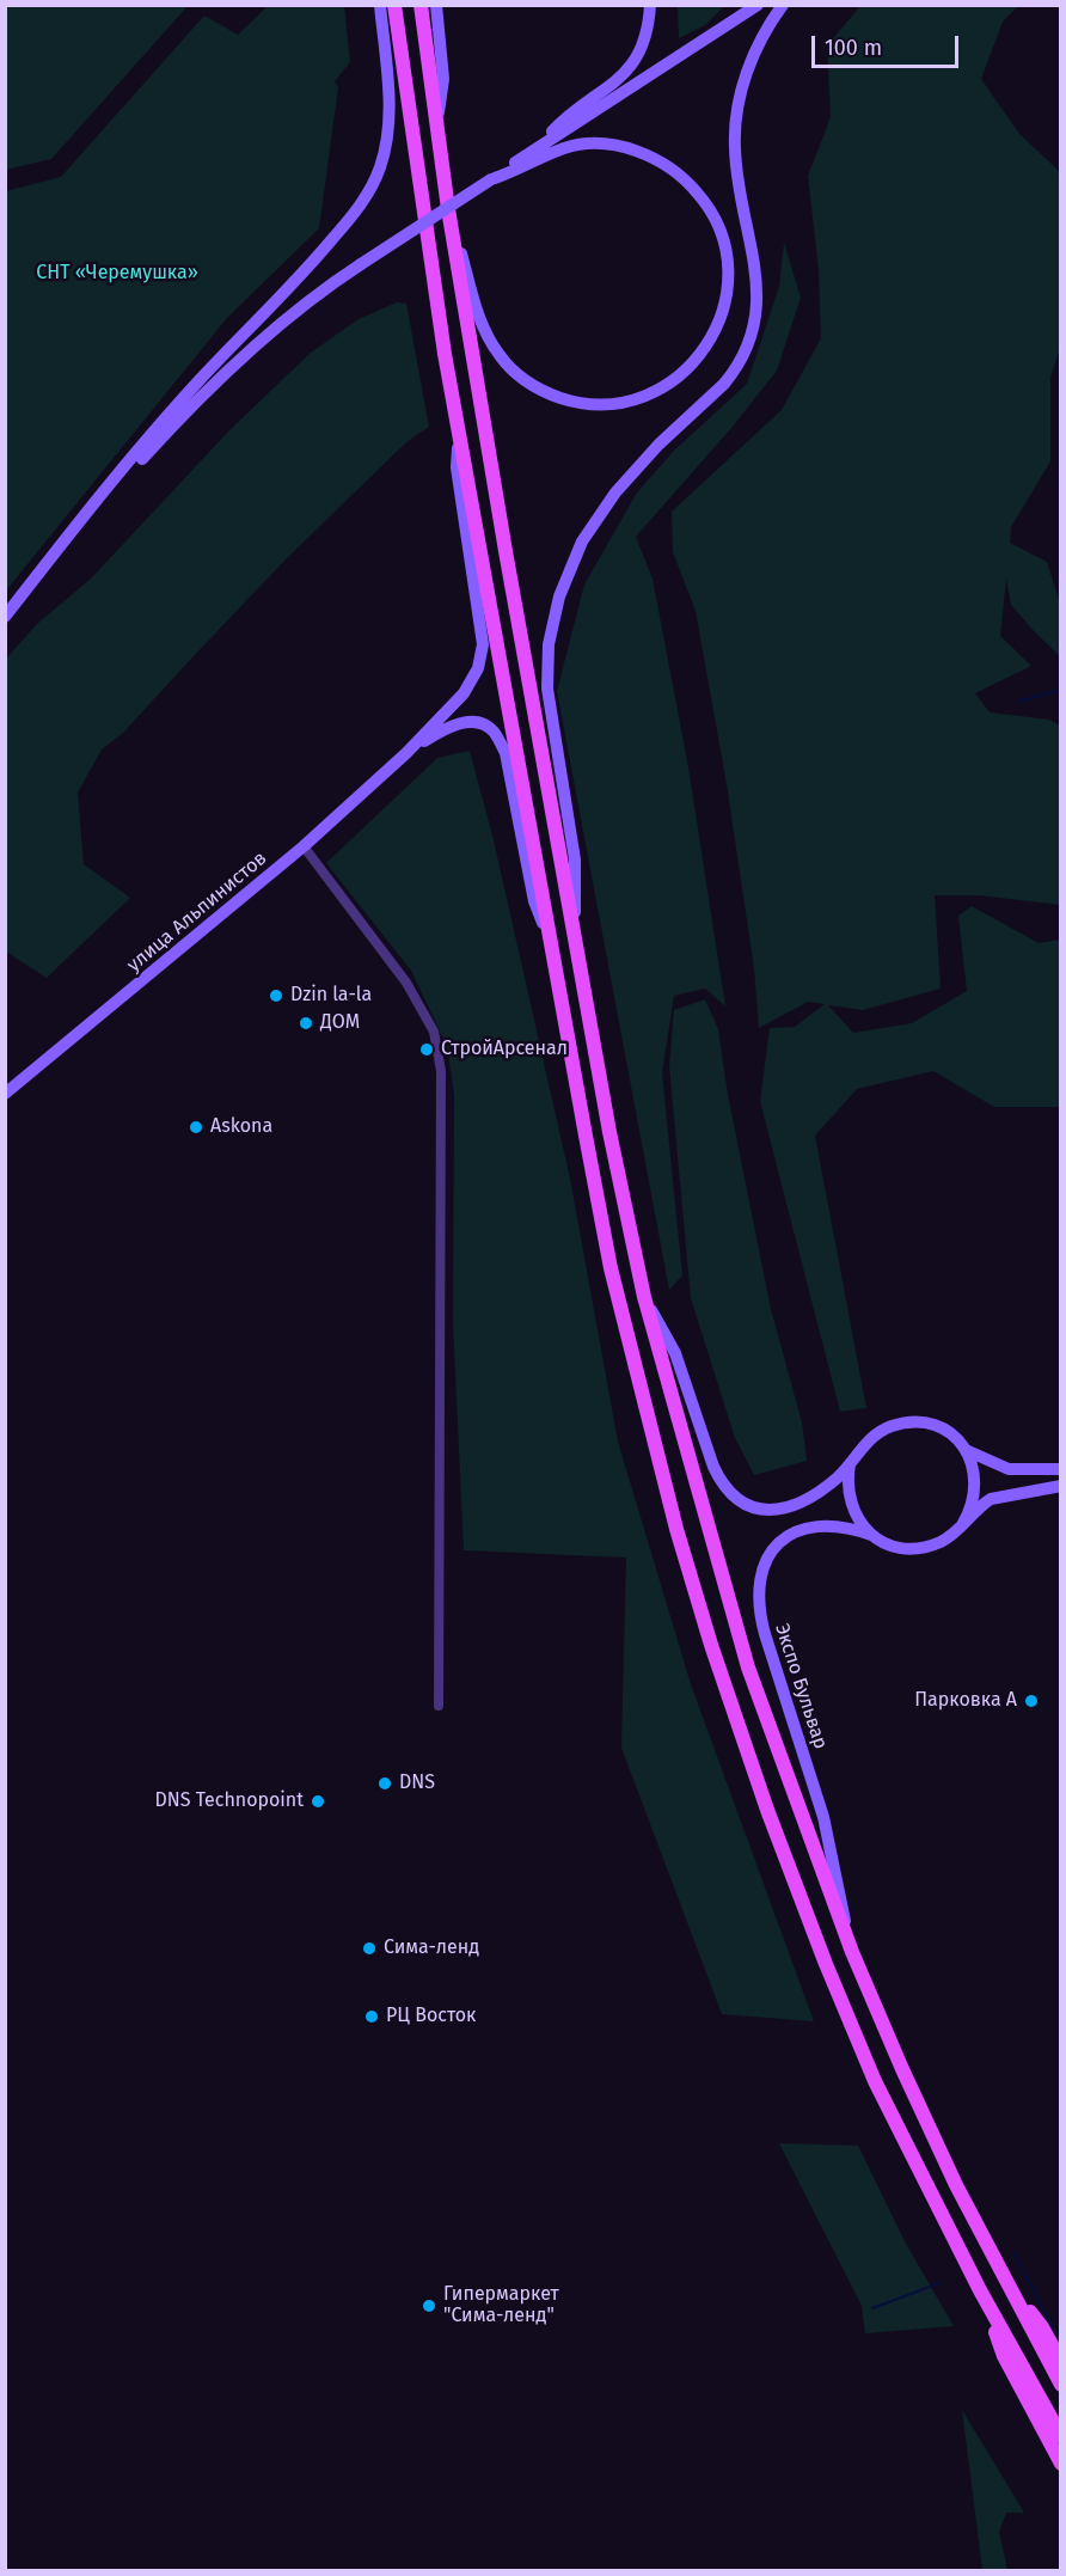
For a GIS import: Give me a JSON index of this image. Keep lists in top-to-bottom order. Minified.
{"streets":{"main road":["улица Альпинистов","Экспо Бульвар"]},"parks":["СНТ «Черемушка»"],"places":["Dzin la-la","ДОМ","СтройАрсенал","Askona","Парковка A","DNS","DNS Technopoint","Сима-ленд","РЦ Восток","Гипермаркет \"Сима-ленд\""],"scale_bar":"100 m"}
